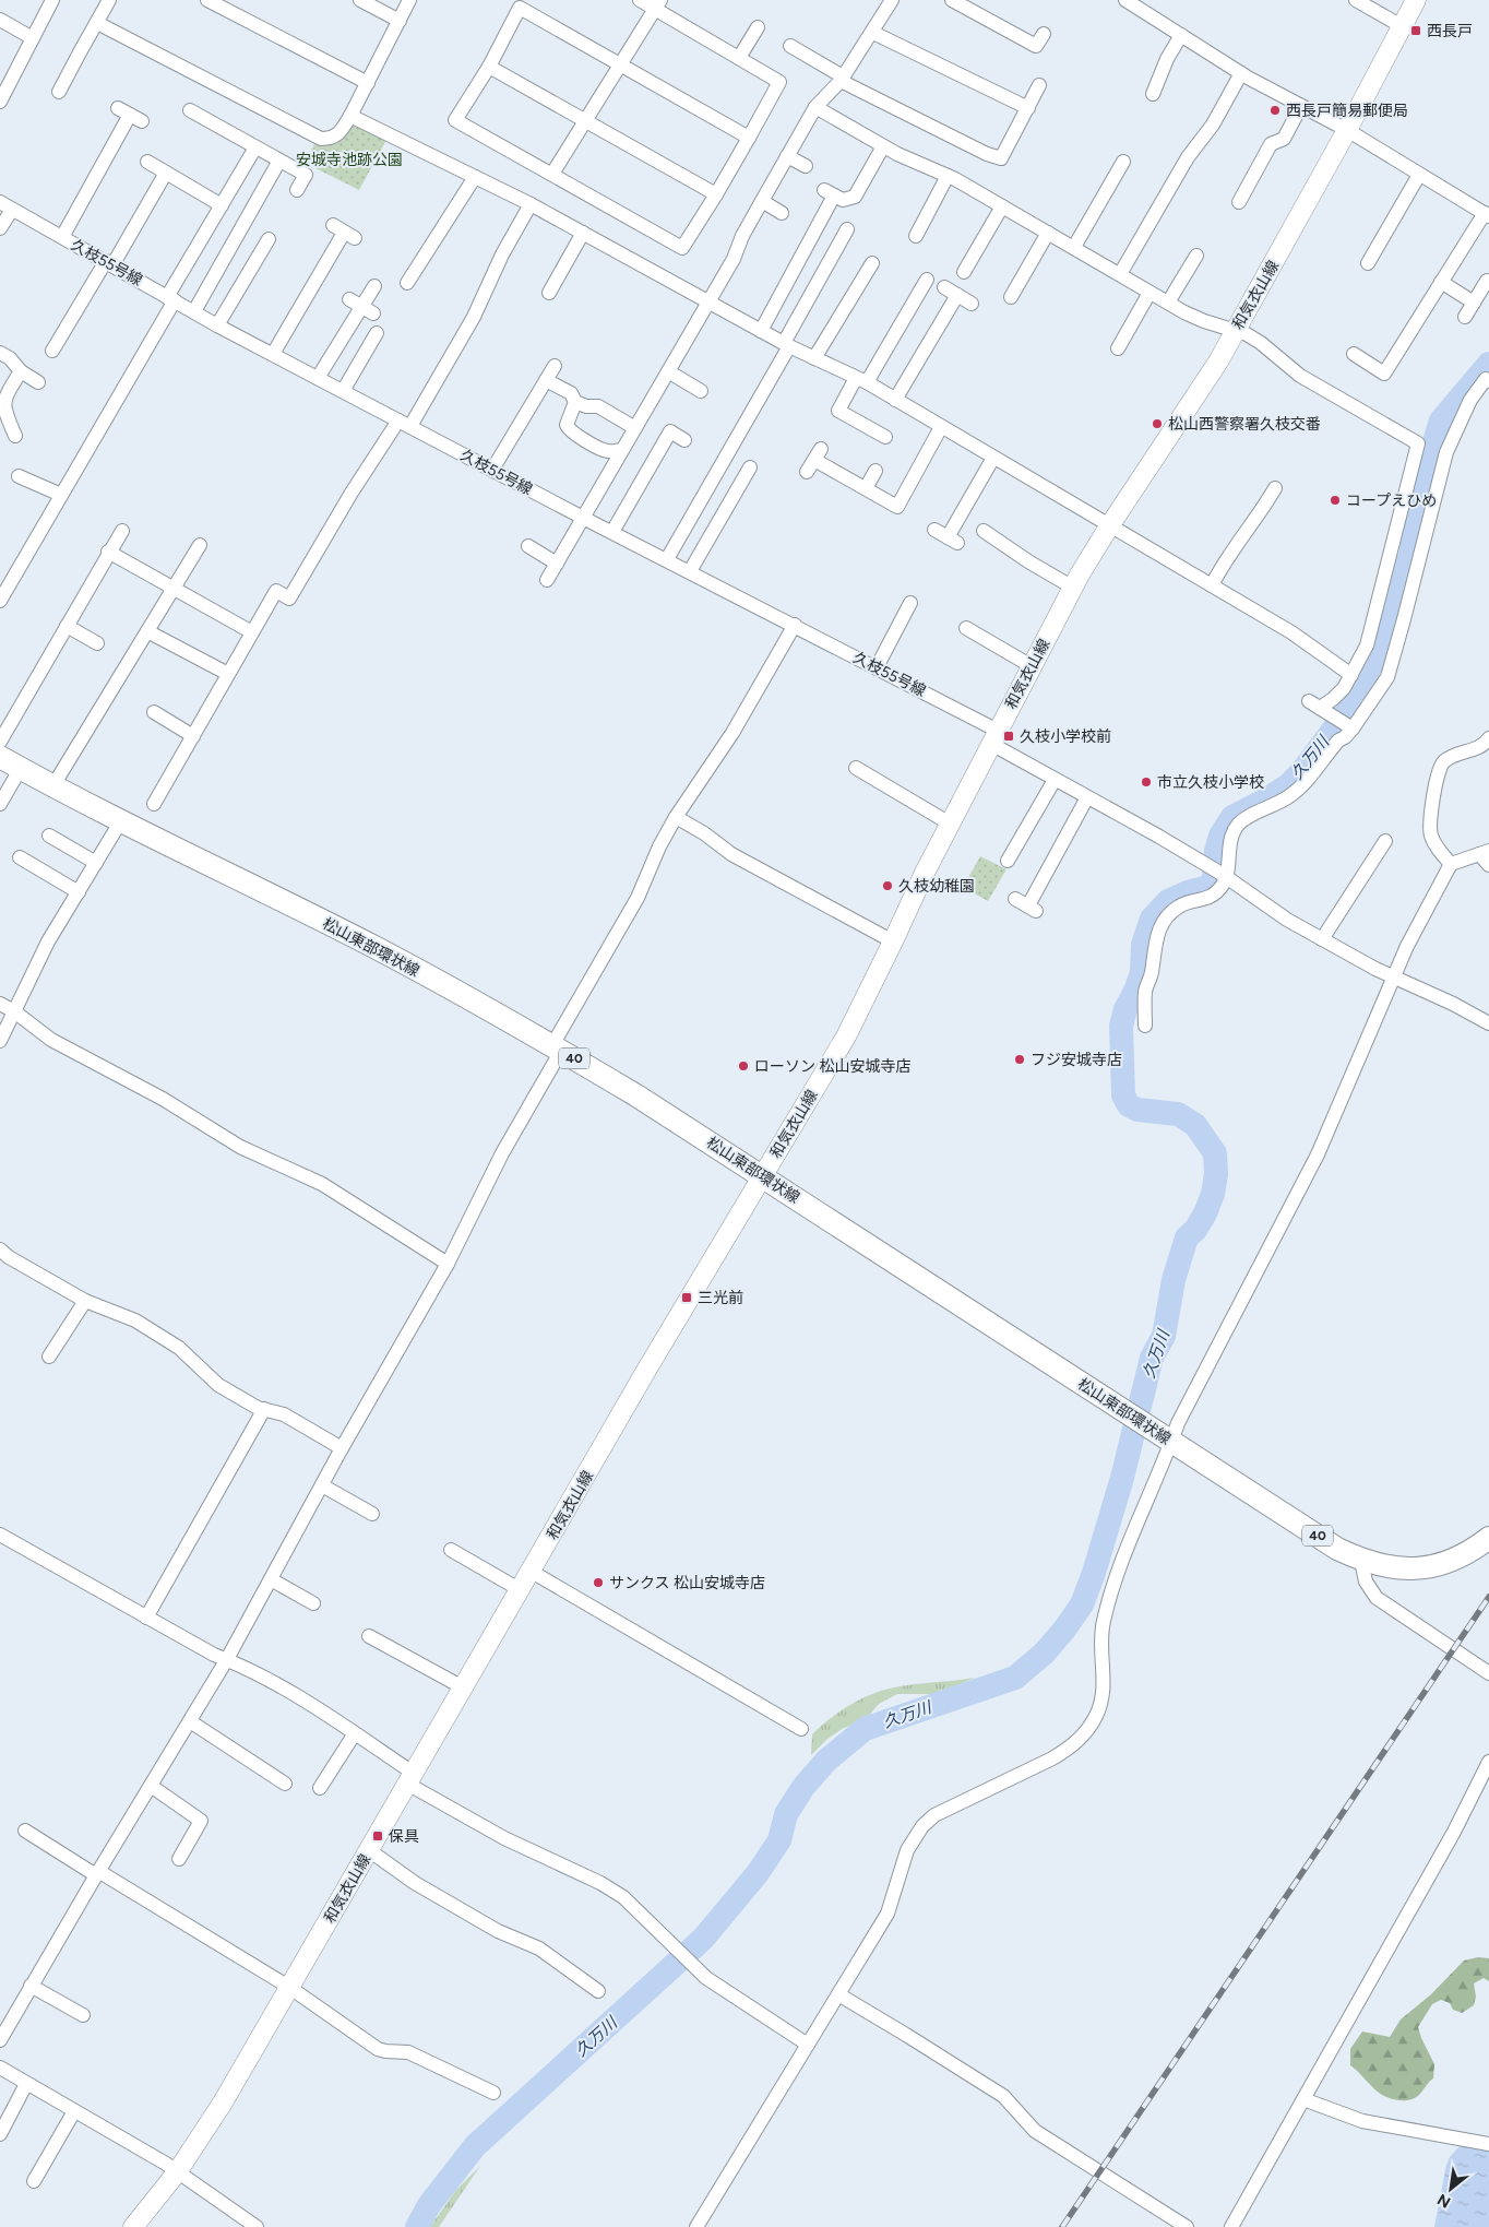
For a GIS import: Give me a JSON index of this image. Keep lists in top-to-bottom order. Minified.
{"streets":{"main road":["和気衣山線","松山東部環状線","40"],"street":["久枝55号線"]},"crossings":[["久枝55号線","和気衣山線"],["和気衣山線","松山東部環状線"]],"water":["久万川"],"parks":["安城寺池跡公園"],"places":{"transit":["西長戸","久枝小学校前","三光前","保具"],"other":["西長戸簡易郵便局","松山西警察署久枝交番","コープえひめ","市立久枝小学校","久枝幼稚園","フジ安城寺店","ローソン 松山安城寺店","サンクス 松山安城寺店"]},"north":"bottom left"}
